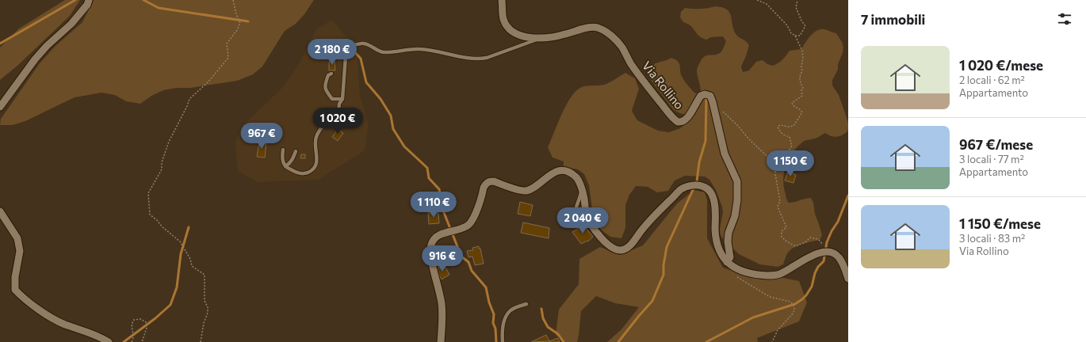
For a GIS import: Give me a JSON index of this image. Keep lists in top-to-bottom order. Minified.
{"streets":{"street":["Via Rollino"]},"page":{"heading":"7 immobili","list":[{"name":"1 020 €/mese","note":"2 locali · 62 m² · Appartamento"},{"name":"967 €/mese","note":"3 locali · 77 m² · Appartamento"},{"name":"1 150 €/mese","note":"3 locali · 83 m² · Via Rollino"}],"price":["2 180 €","1 020 €","967 €","1 150 €","1 110 €","2 040 €","916 €"]}}
